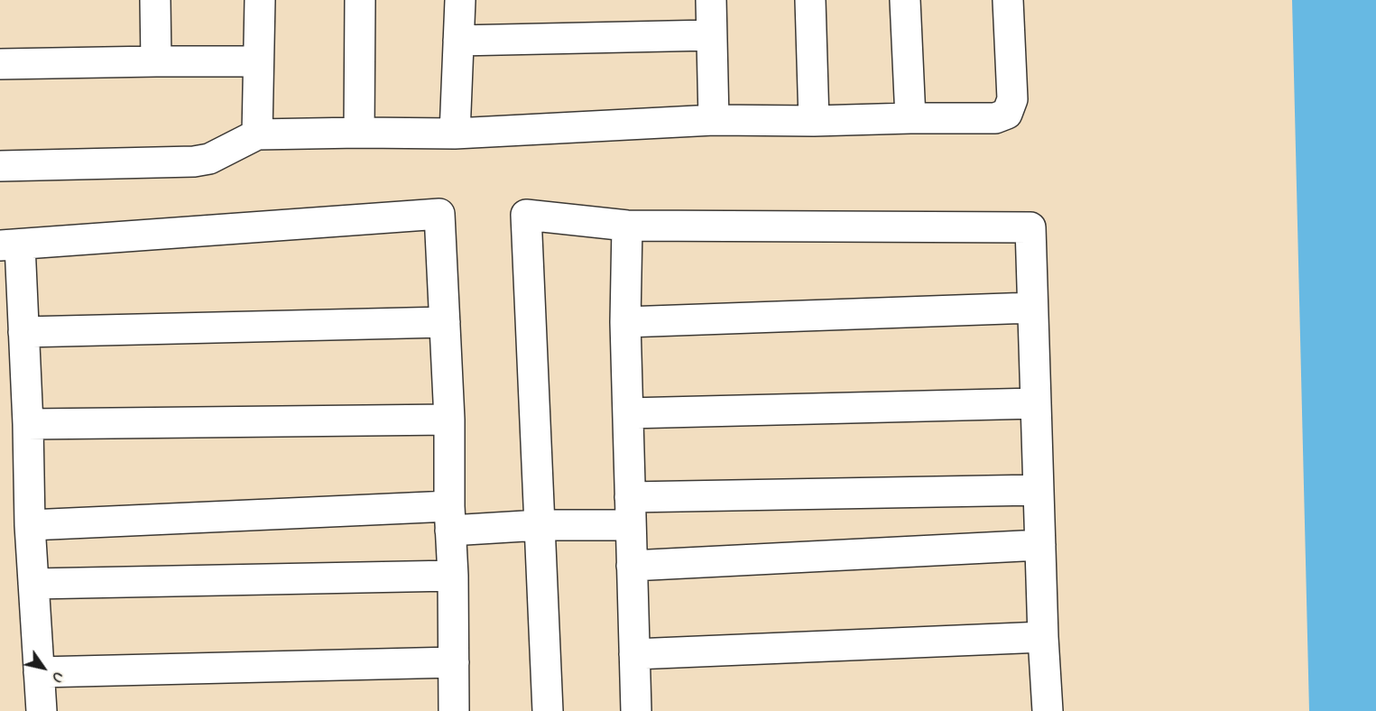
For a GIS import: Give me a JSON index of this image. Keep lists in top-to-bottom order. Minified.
{"north":"bottom right"}
